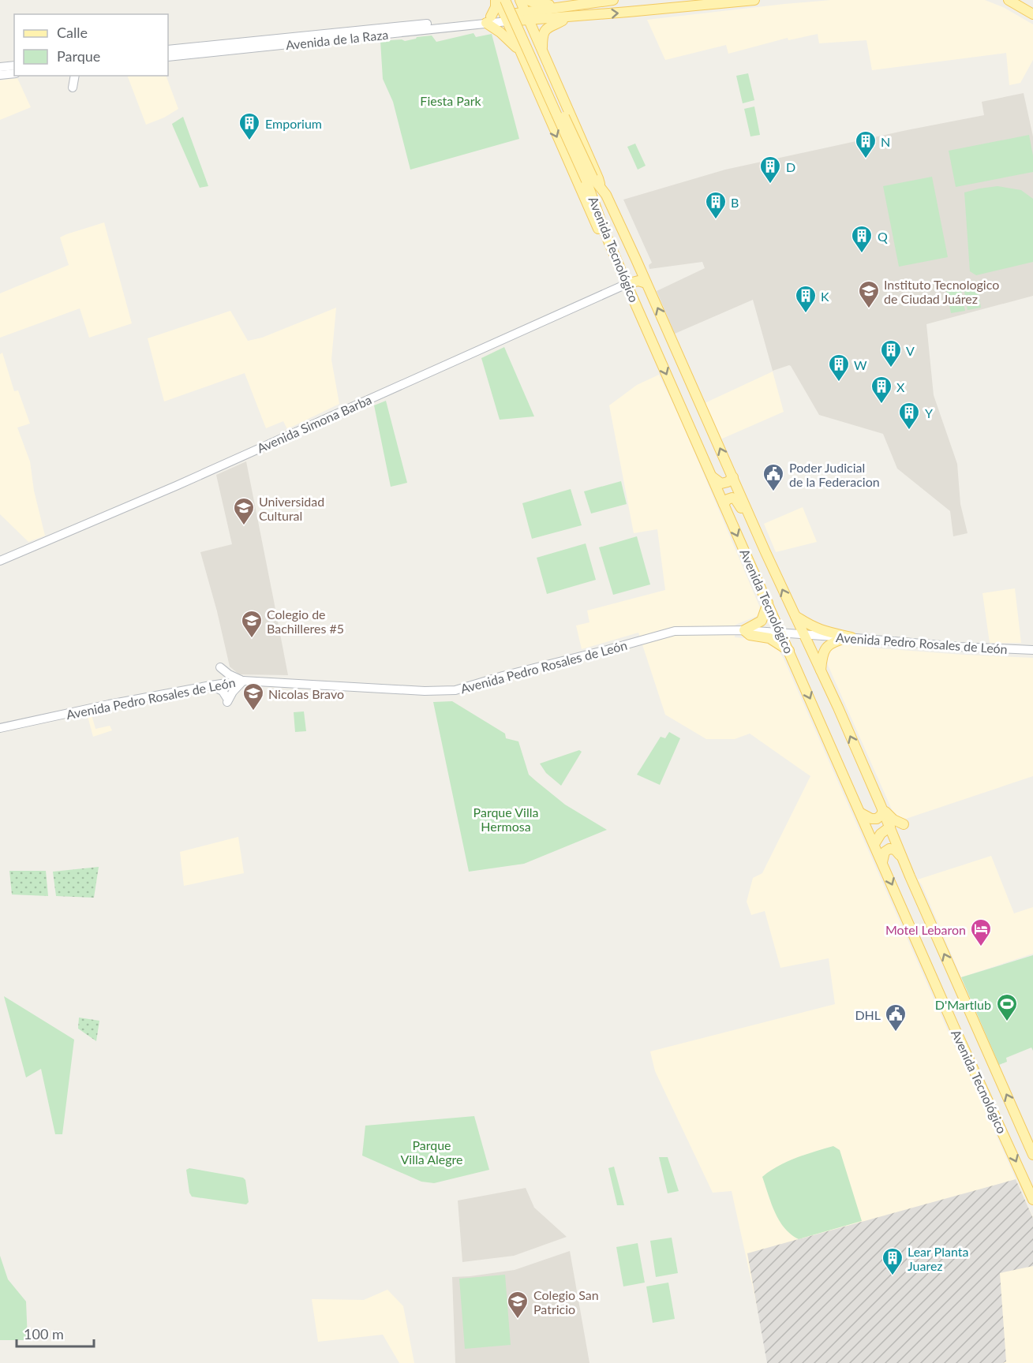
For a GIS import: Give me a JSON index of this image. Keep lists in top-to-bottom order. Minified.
{"streets":{"main road":["Avenida de la Raza","Avenida Tecnológico","Avenida Simona Barba","Avenida Pedro Rosales de León"]},"crossings":[["Avenida de la Raza","Avenida Tecnológico"],["Avenida Tecnológico","Avenida Simona Barba"],["Avenida Tecnológico","Avenida Pedro Rosales de León"]],"parks":["Fiesta Park","Parque Villa Hermosa","Parque Villa Alegre"],"places":{"building":["Emporium","N","D","B","Q","K","V","W","X","Y","Lear Planta Juarez"],"school or university":["Instituto Tecnologico de Ciudad Juárez","Universidad Cultural","Colegio de Bachilleres #5","Nicolas Bravo","Colegio San Patricio"],"public building":["Poder Judicial de la Federacion","DHL"],"hotel":["Motel Lebaron"],"sports":["D'Martlub"]},"legend":["Calle","Parque"],"scale_bar":"100 m"}
